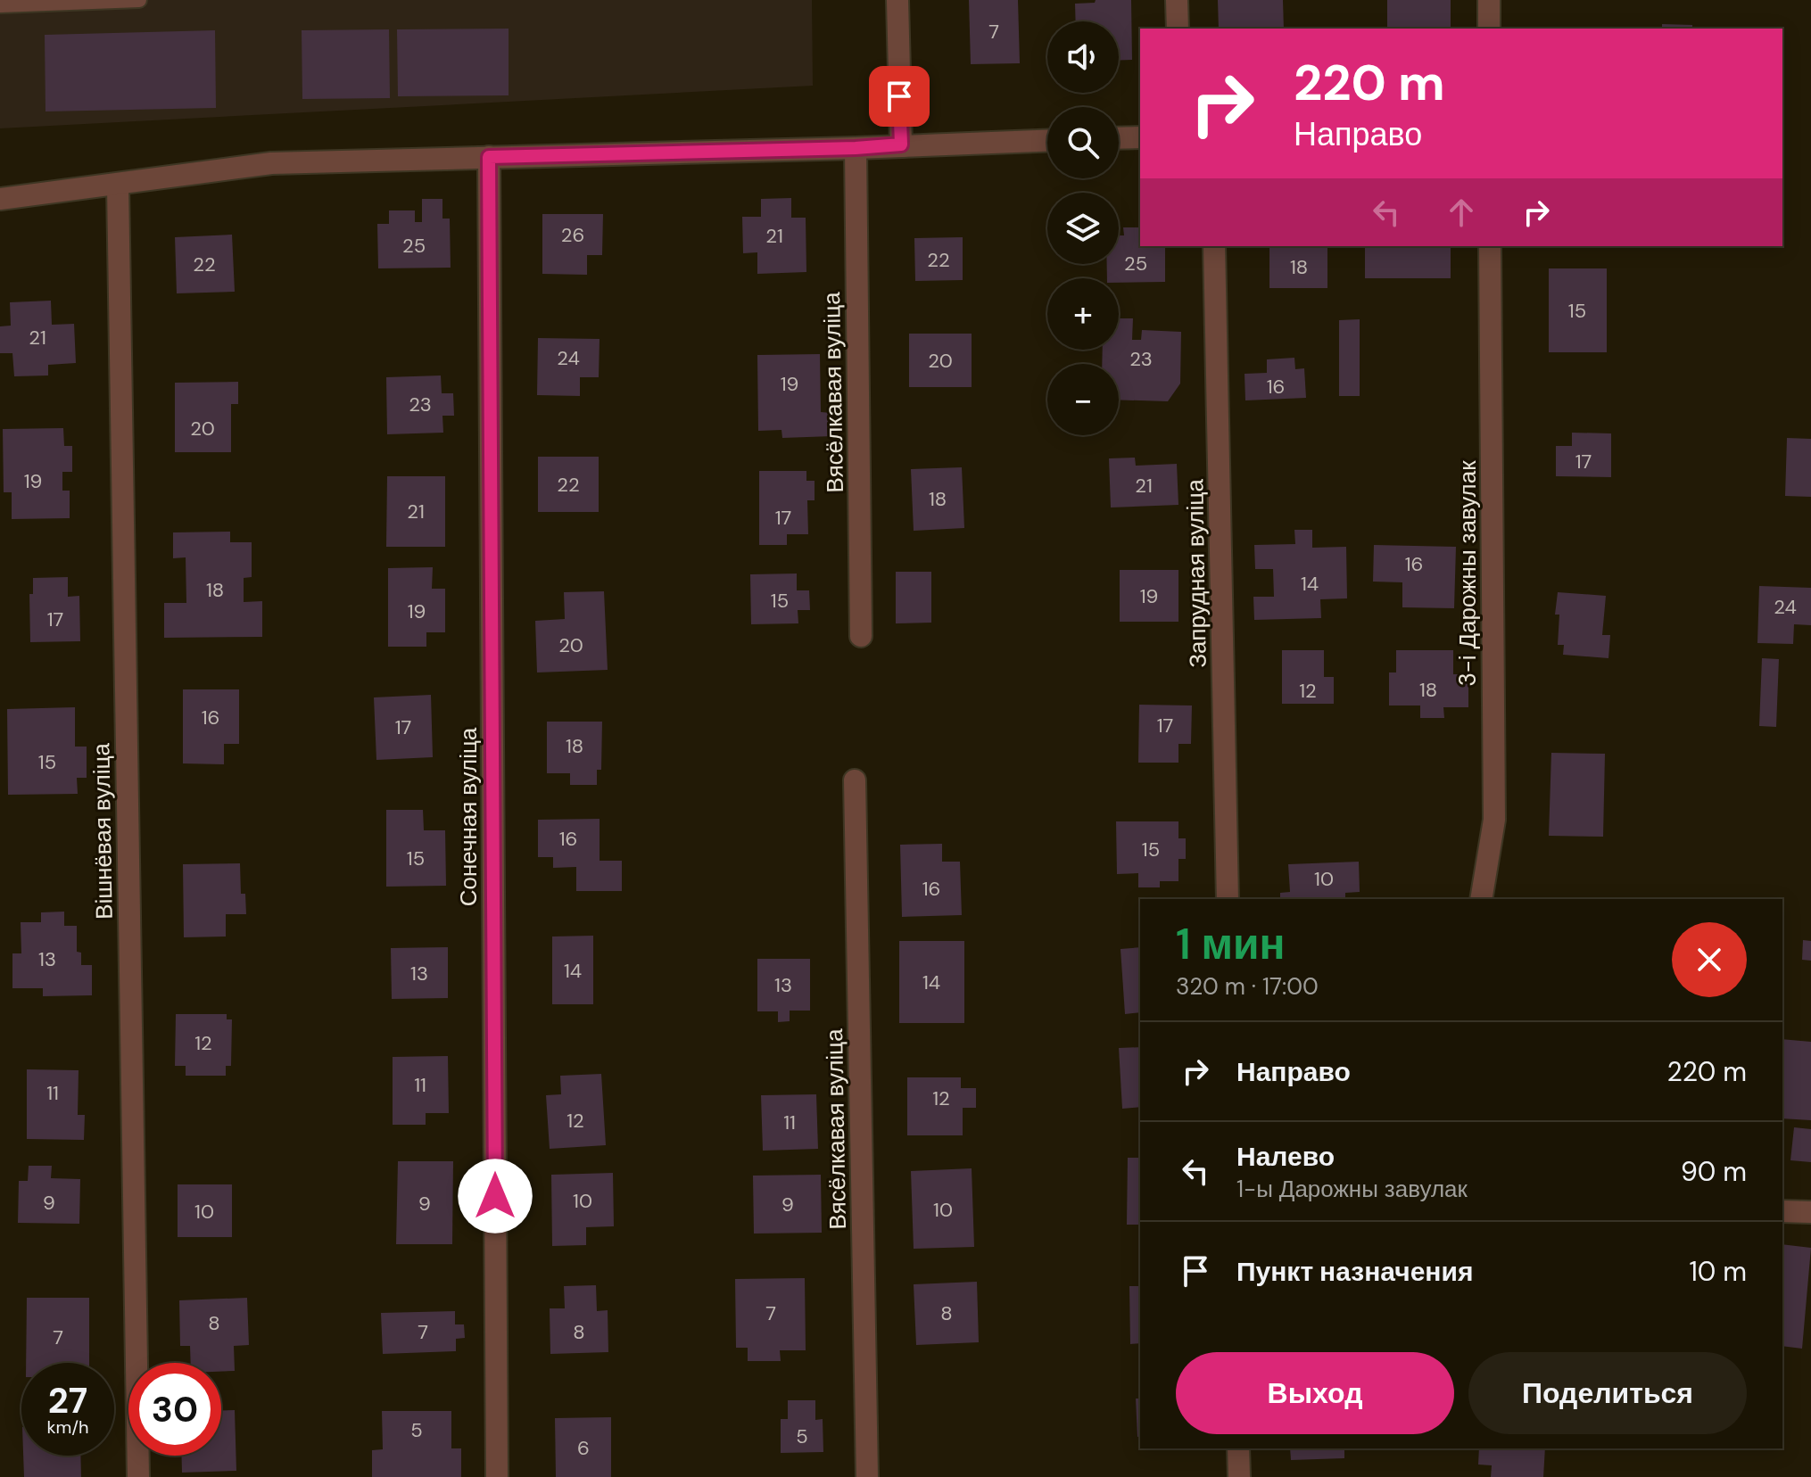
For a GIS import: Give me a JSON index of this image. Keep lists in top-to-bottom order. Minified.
{"streets":{"street":["Вясёлкавая вуліца","Запрудная вуліца","3-і Дарожны завулак","Сонечная вуліца","Вішнёвая вуліца"]},"house_numbers":["7","26","21","25","22","25","22","18","15","21","24","23","20","19","16","23","20","17","19","22","21","18","21","17","16","14","18","19","15","24","19","17","20","18","12","16","17","17","18","15","16","15","15","10","16","13","14","13","14","13","12","11","11","12","12","11","10","9","9","9","10","10","7","8","8","7","8","7","5","5","6"],"page":{"map_buttons":["+","−"],"turn":["220 m","Направо"],"heading":["1 мин","320 m · 17:00"],"list":[{"name":"Направо","value":"220 m"},{"name":"Налево","note":"1-ы Дарожны завулак","value":"90 m"},{"name":"Пункт назначения","value":"10 m"}],"buttons":["Выход","Поделиться"],"speed":"27 km/h","limit":"30"}}
